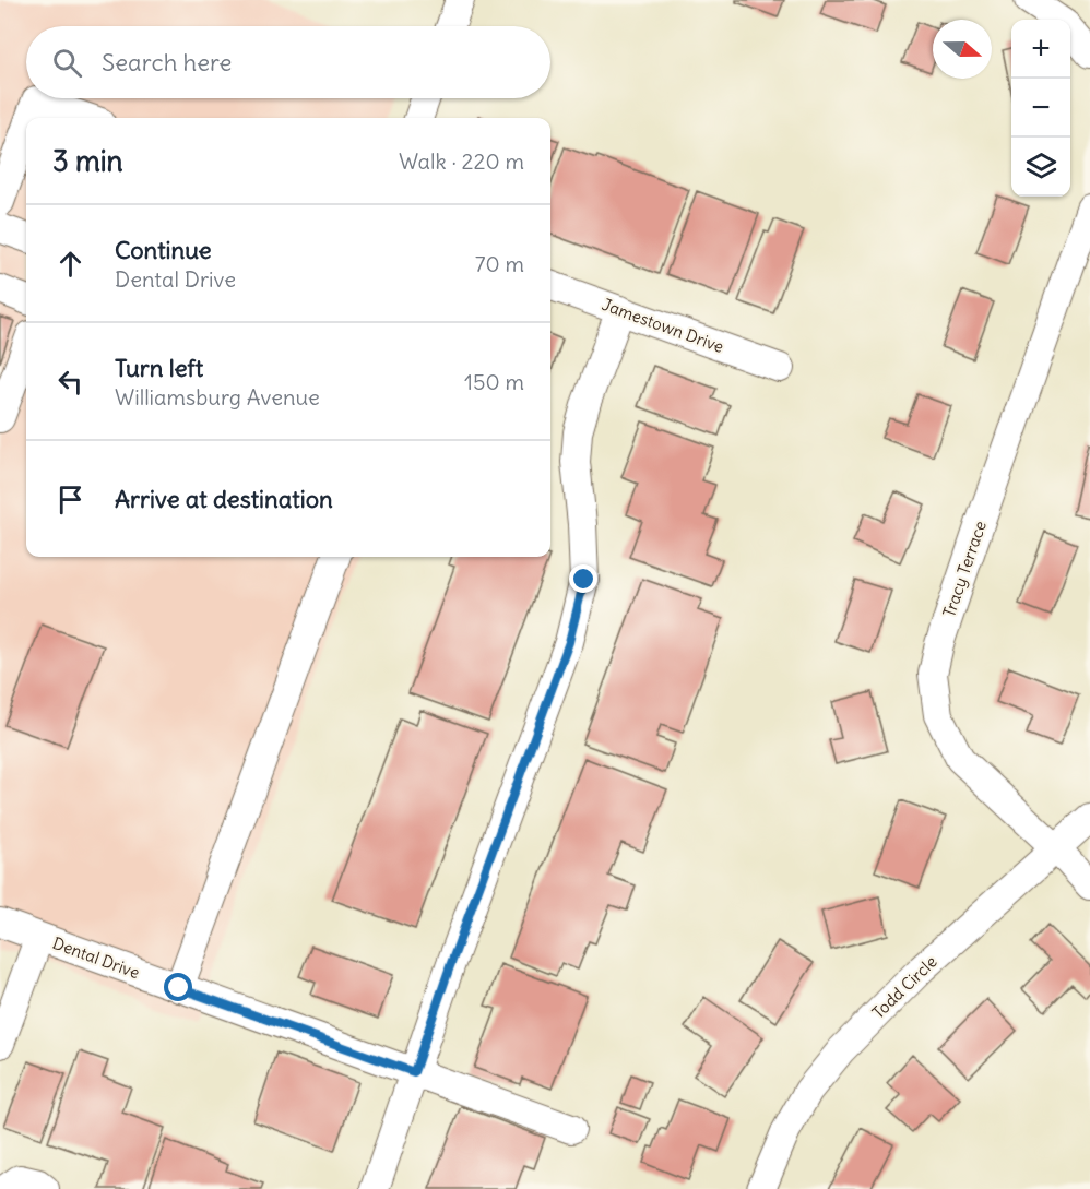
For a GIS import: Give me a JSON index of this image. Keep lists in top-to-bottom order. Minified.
{"streets":{"street":["Jamestown Drive","Tracy Terrace","Dental Drive","Todd Circle"]},"crossings":[["Tracy Terrace","Todd Circle"]],"north":"right","page":{"map_buttons":["+","−"],"search":"Search here","heading":["3 min","Walk · 220 m"],"list":[["Continue","Dental Drive","70 m"],["Turn left","Williamsburg Avenue","150 m"],"Arrive at destination"]}}
